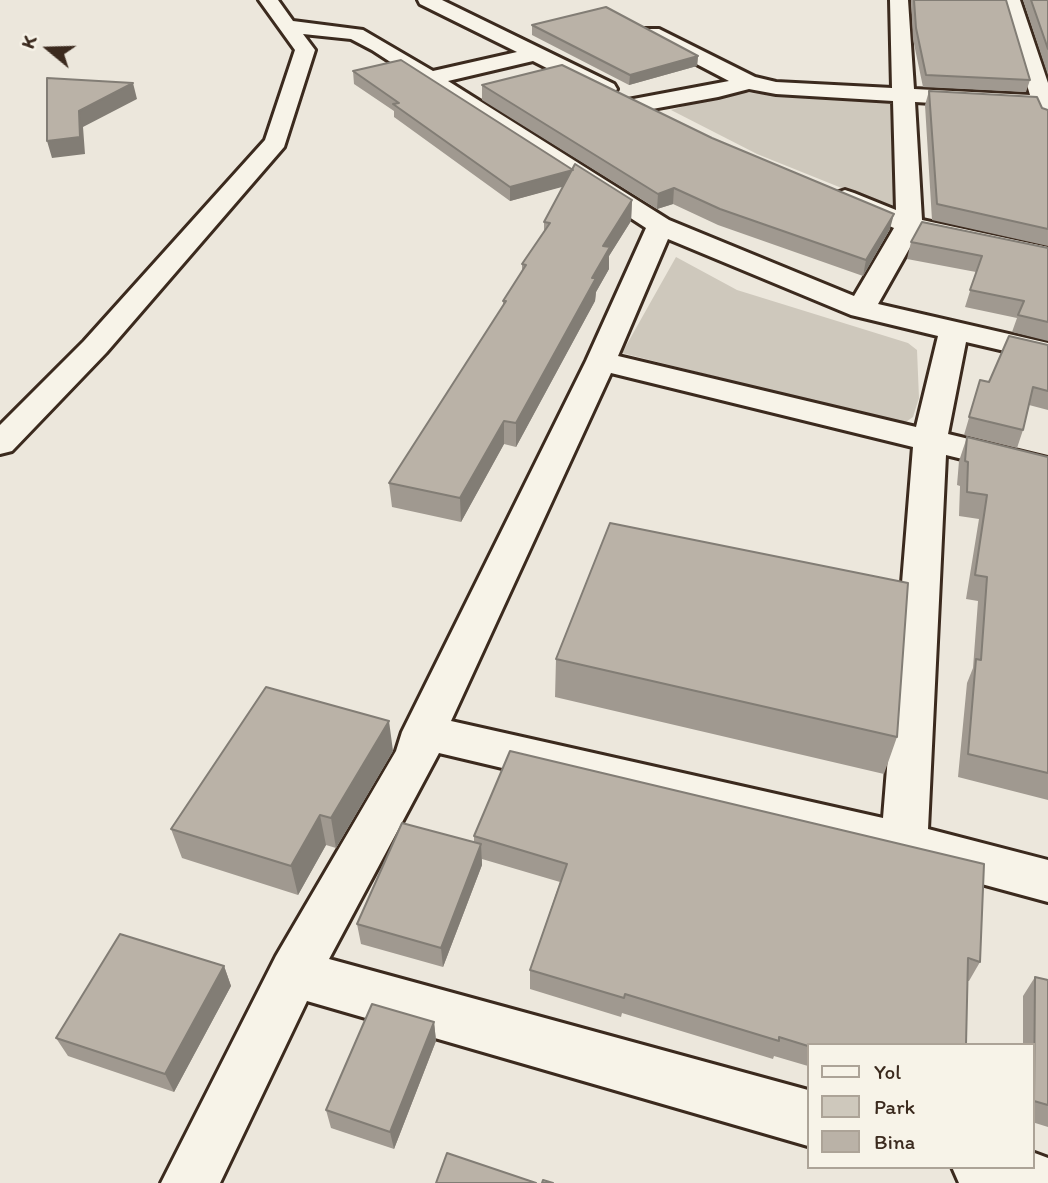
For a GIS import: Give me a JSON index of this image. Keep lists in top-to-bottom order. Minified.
{"legend":["Yol","Park","Bina"],"north":"left"}
